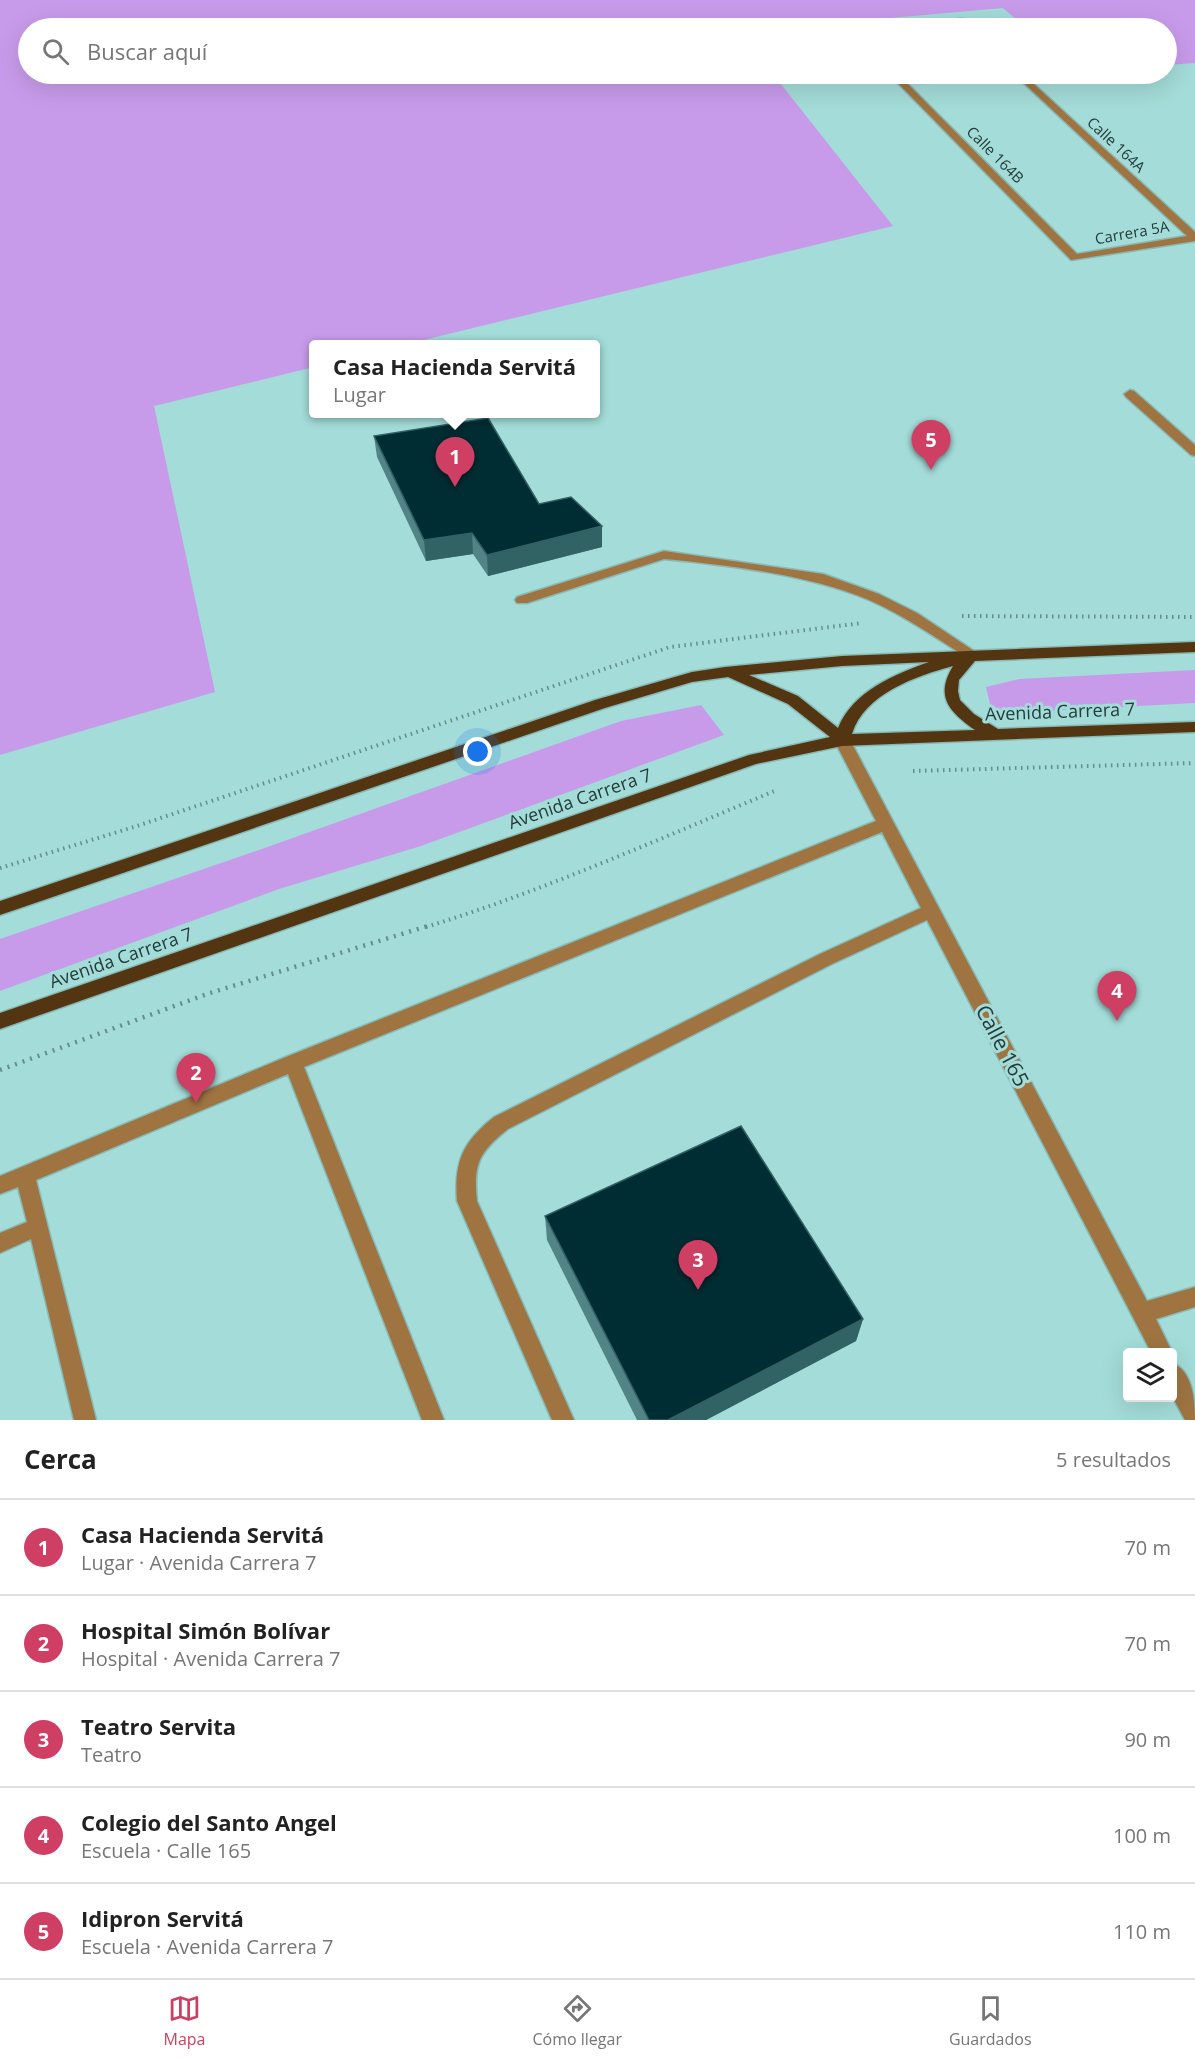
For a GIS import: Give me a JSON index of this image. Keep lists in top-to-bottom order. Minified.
{"streets":{"main road":["Avenida Carrera 7"],"street":["Calle 164A","Calle 164B","Carrera 5A","Calle 165"]},"crossings":[["Calle 164A","Carrera 5A"],["Calle 164B","Carrera 5A"],["Avenida Carrera 7","Calle 165"]],"page":{"search":"Buscar aquí","popup":["Casa Hacienda Servitá","Lugar"],"pins":["5","1","4","2","3"],"heading":["Cerca","5 resultados"],"list":[{"mark":"1","name":"Casa Hacienda Servitá","note":"Lugar · Avenida Carrera 7","value":"70 m"},{"mark":"2","name":"Hospital Simón Bolívar","note":"Hospital · Avenida Carrera 7","value":"70 m"},{"mark":"3","name":"Teatro Servita","note":"Teatro","value":"90 m"},{"mark":"4","name":"Colegio del Santo Angel","note":"Escuela · Calle 165","value":"100 m"},{"mark":"5","name":"Idipron Servitá","note":"Escuela · Avenida Carrera 7","value":"110 m"}],"nav":["Mapa","Cómo llegar","Guardados"]}}
